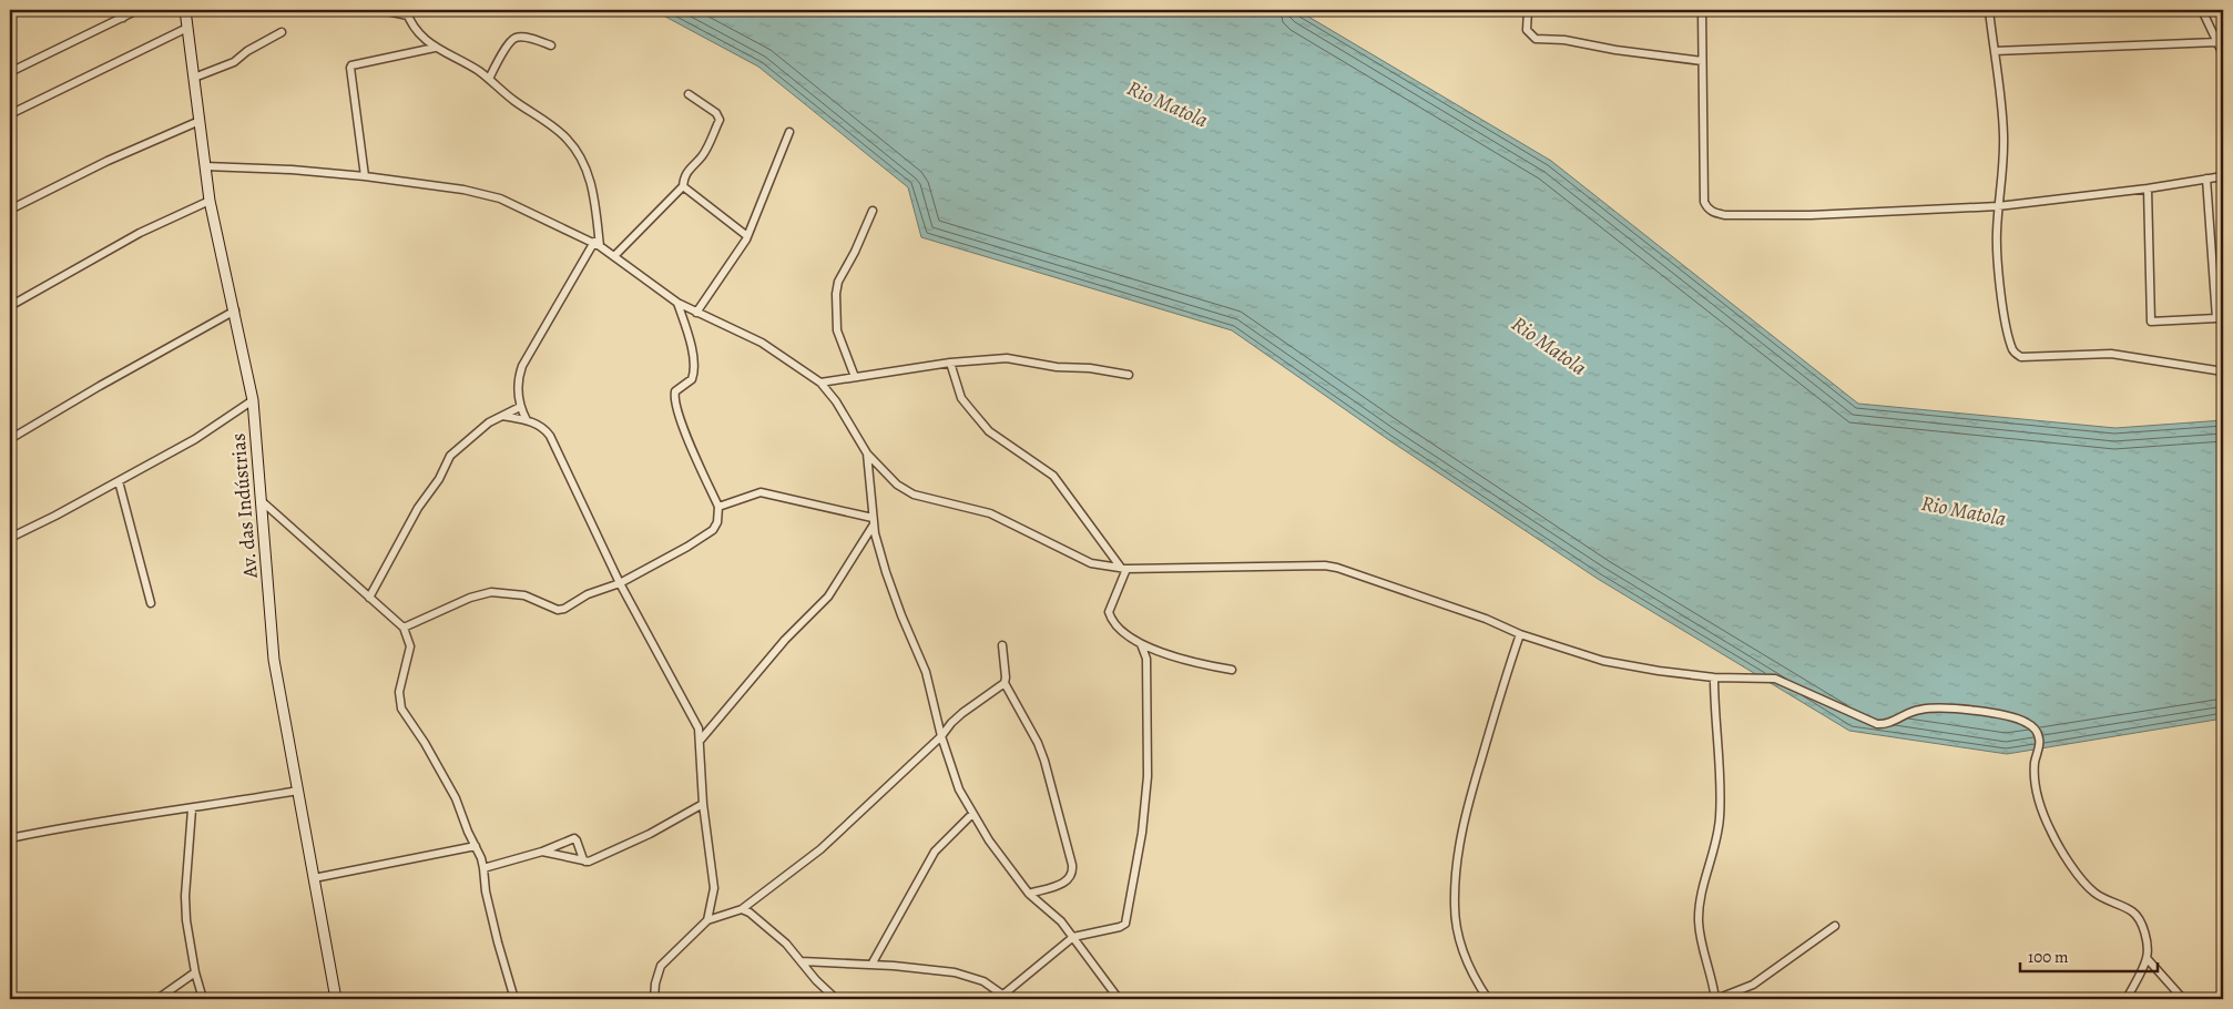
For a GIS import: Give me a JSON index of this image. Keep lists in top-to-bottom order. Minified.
{"streets":{"street":["Av. das Indústrias"]},"water":["Rio Matola"],"scale_bar":"100 m"}
